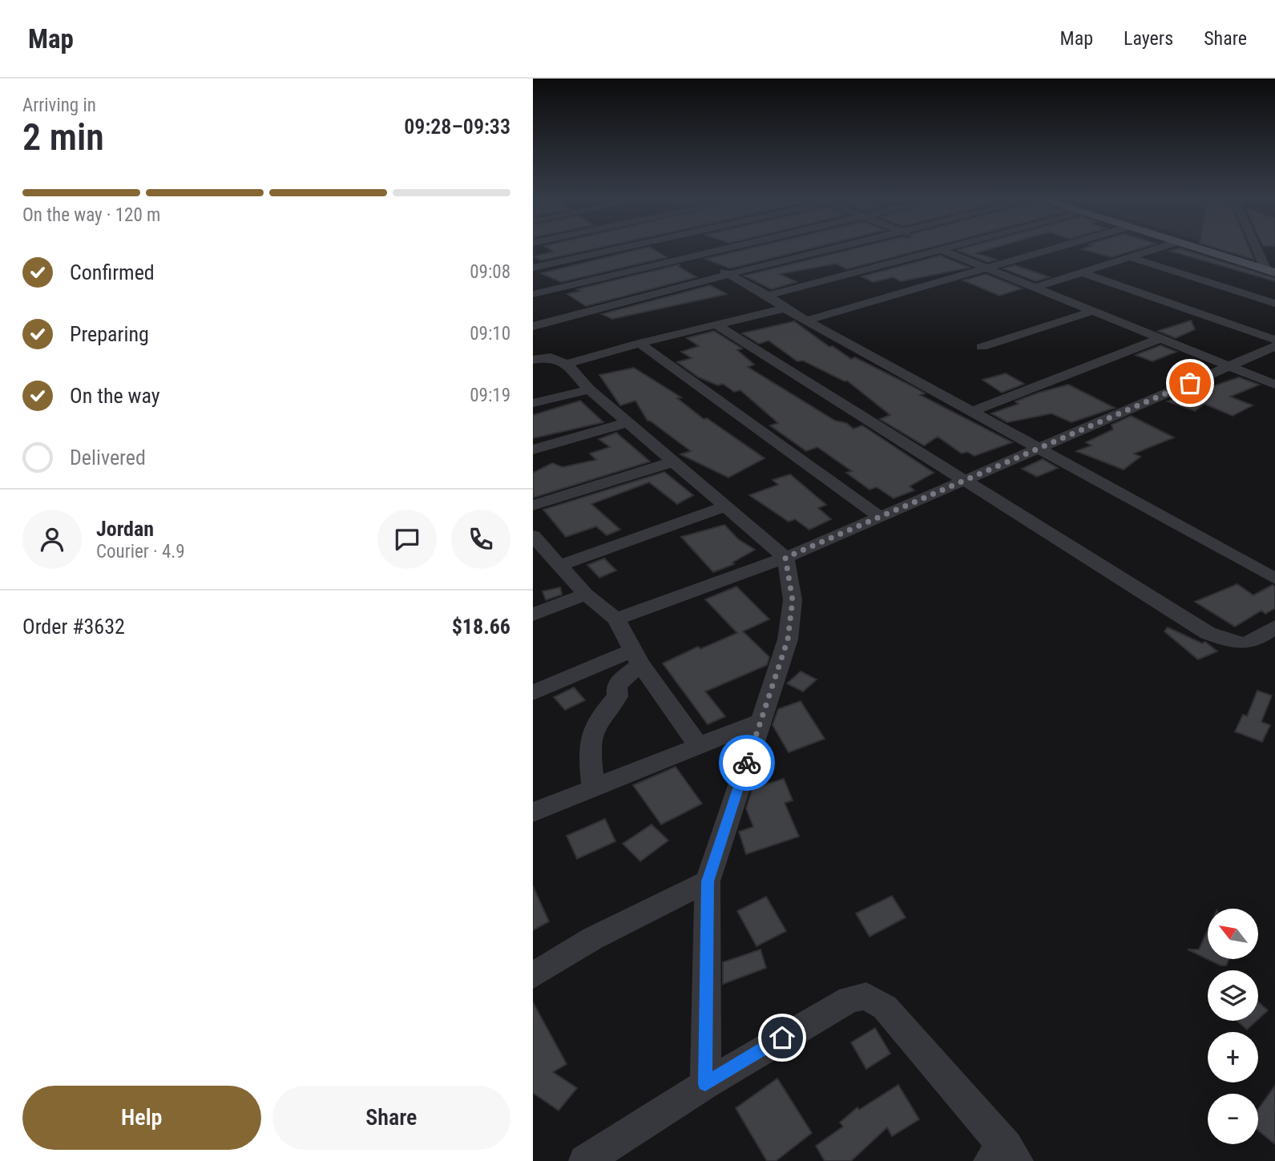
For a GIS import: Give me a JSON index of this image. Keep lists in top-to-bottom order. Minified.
{"north":"top left","page":{"header":"Map","nav":["Map","Layers","Share"],"heading":["2 min","Arriving in","09:28–09:33"],"panel":["Jordan","Courier · 4.9","Order #3632","$18.66"],"bar":"On the way · 120 m","list":[["Confirmed","09:08"],["Preparing","09:10"],["On the way","09:19"],"Delivered"],"map_buttons":["+","−"],"buttons":["Help","Share"]}}
